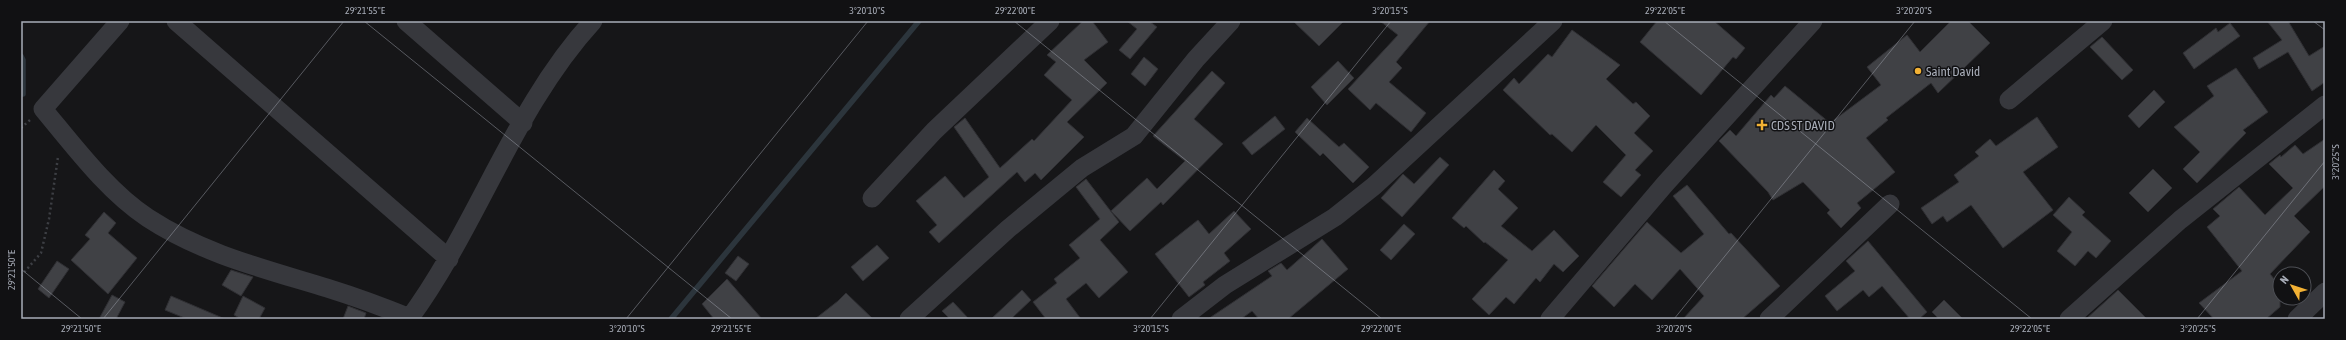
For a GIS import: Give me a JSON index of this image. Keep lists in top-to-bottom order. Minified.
{"places":{"other":["Saint David"],"health":["CDS ST DAVID"]},"north":"top left","coordinates":["29°21'55\"E","3°20'10\"S","29°22'00\"E","3°20'15\"S","29°22'05\"E","3°20'20\"S","3°20'25\"S","29°21'50\"E"]}
